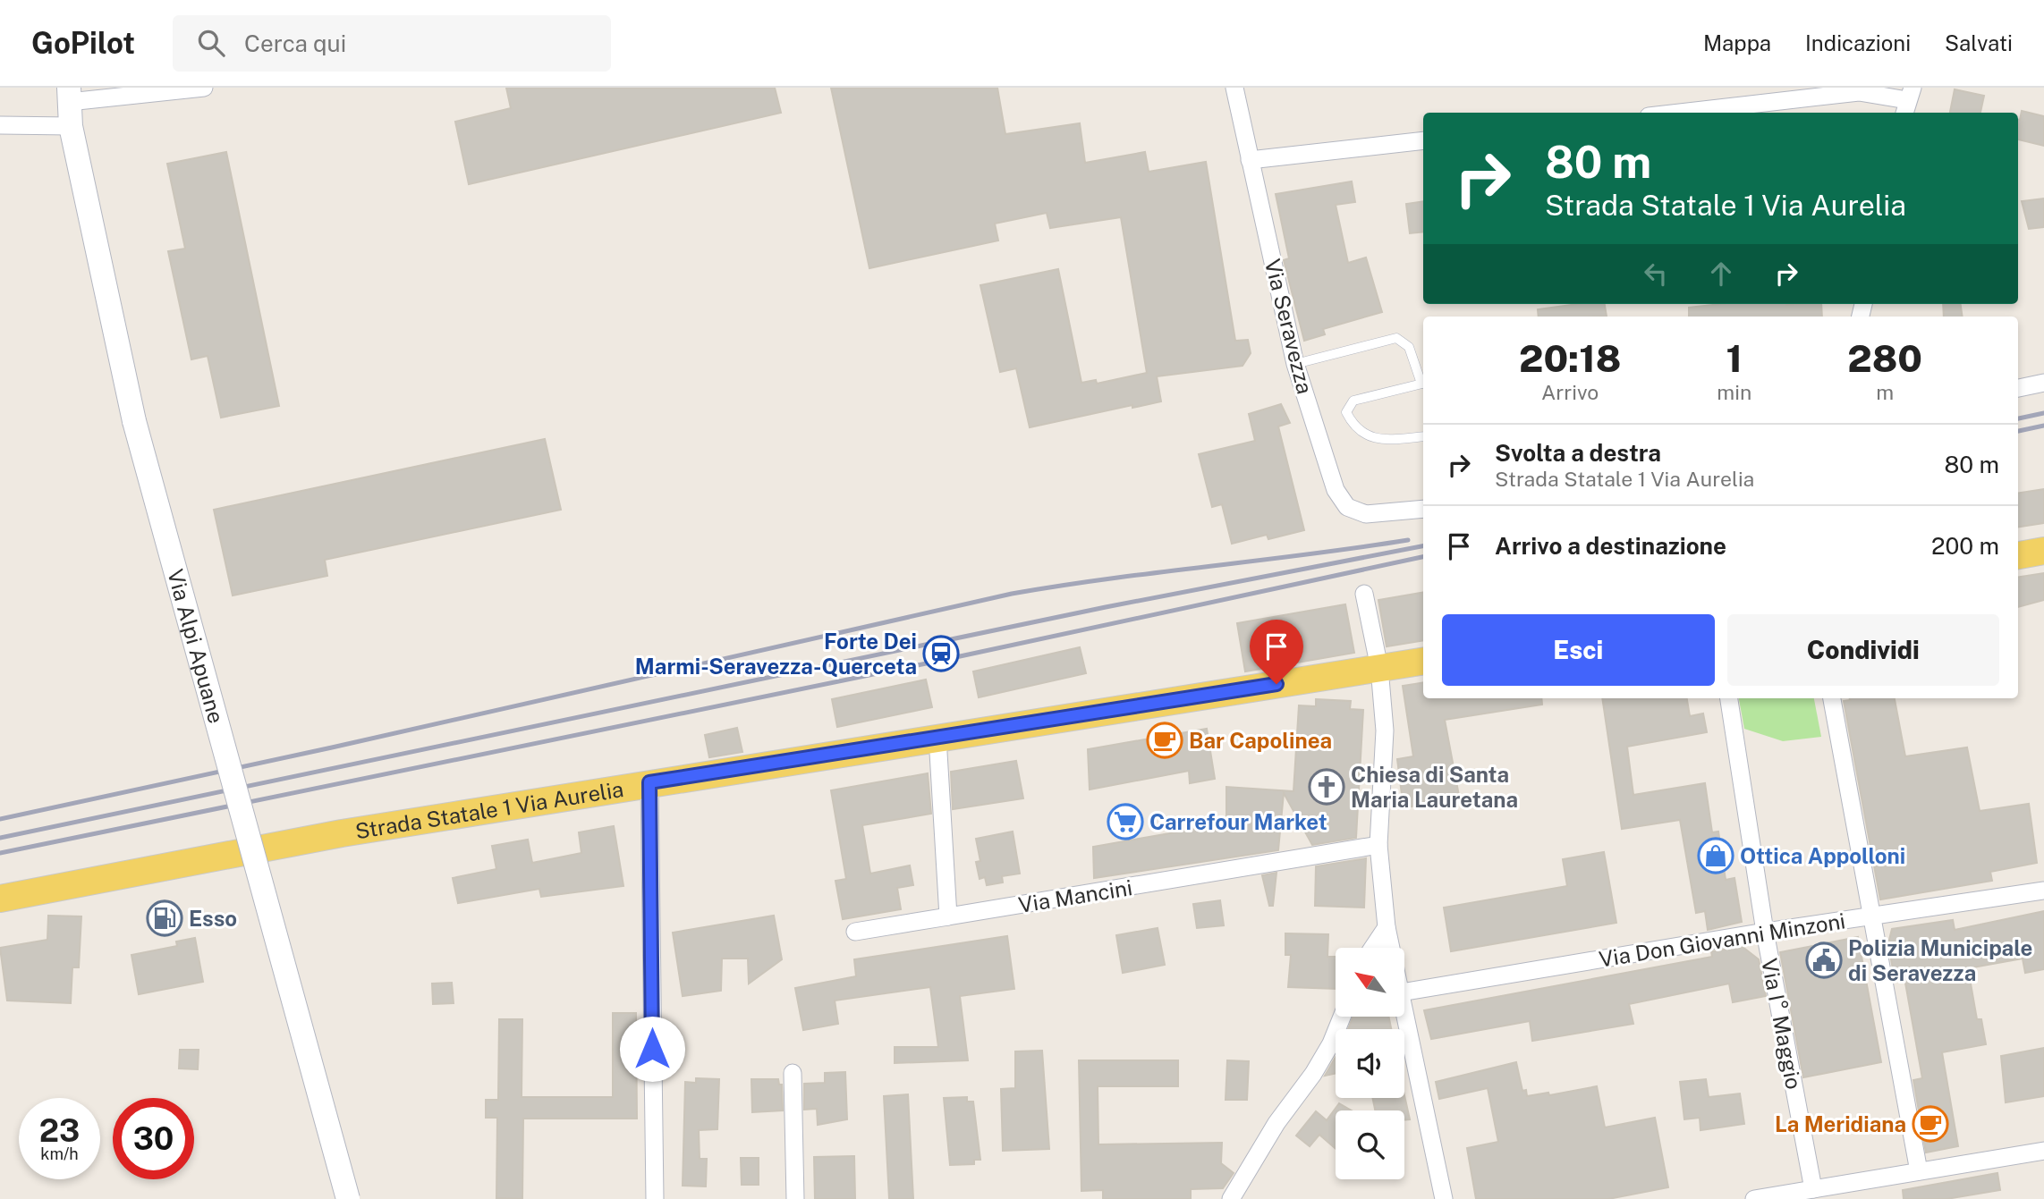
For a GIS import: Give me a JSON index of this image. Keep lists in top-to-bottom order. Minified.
{"streets":{"main road":["Via Alpi Apuane","Strada Statale 1 Via Aurelia"],"street":["Via Seravezza","Via Mancini","Via Don Giovanni Minzoni","Via I° Maggio"]},"crossings":[["Via Don Giovanni Minzoni","Via I° Maggio"]],"places":{"station":["Forte Dei Marmi-Seravezza-Querceta"],"cafe":["Bar Capolinea","La Meridiana"],"church":["Chiesa di Santa Maria Lauretana"],"supermarket":["Carrefour Market"],"shop":["Ottica Appolloni"],"fuel station":["Esso"],"public building":["Polizia Municipale di Seravezza"]},"north":"top left","page":{"header":"GoPilot","search":"Cerca qui","nav":["Mappa","Indicazioni","Salvati"],"turn":["80 m","Strada Statale 1 Via Aurelia"],"eta":["20:18","Arrivo","1","min","280","m"],"list":[{"name":"Svolta a destra","note":"Strada Statale 1 Via Aurelia","value":"80 m"},{"name":"Arrivo a destinazione","value":"200 m"}],"buttons":["Esci","Condividi"],"speed":"23 km/h","limit":"30"}}
